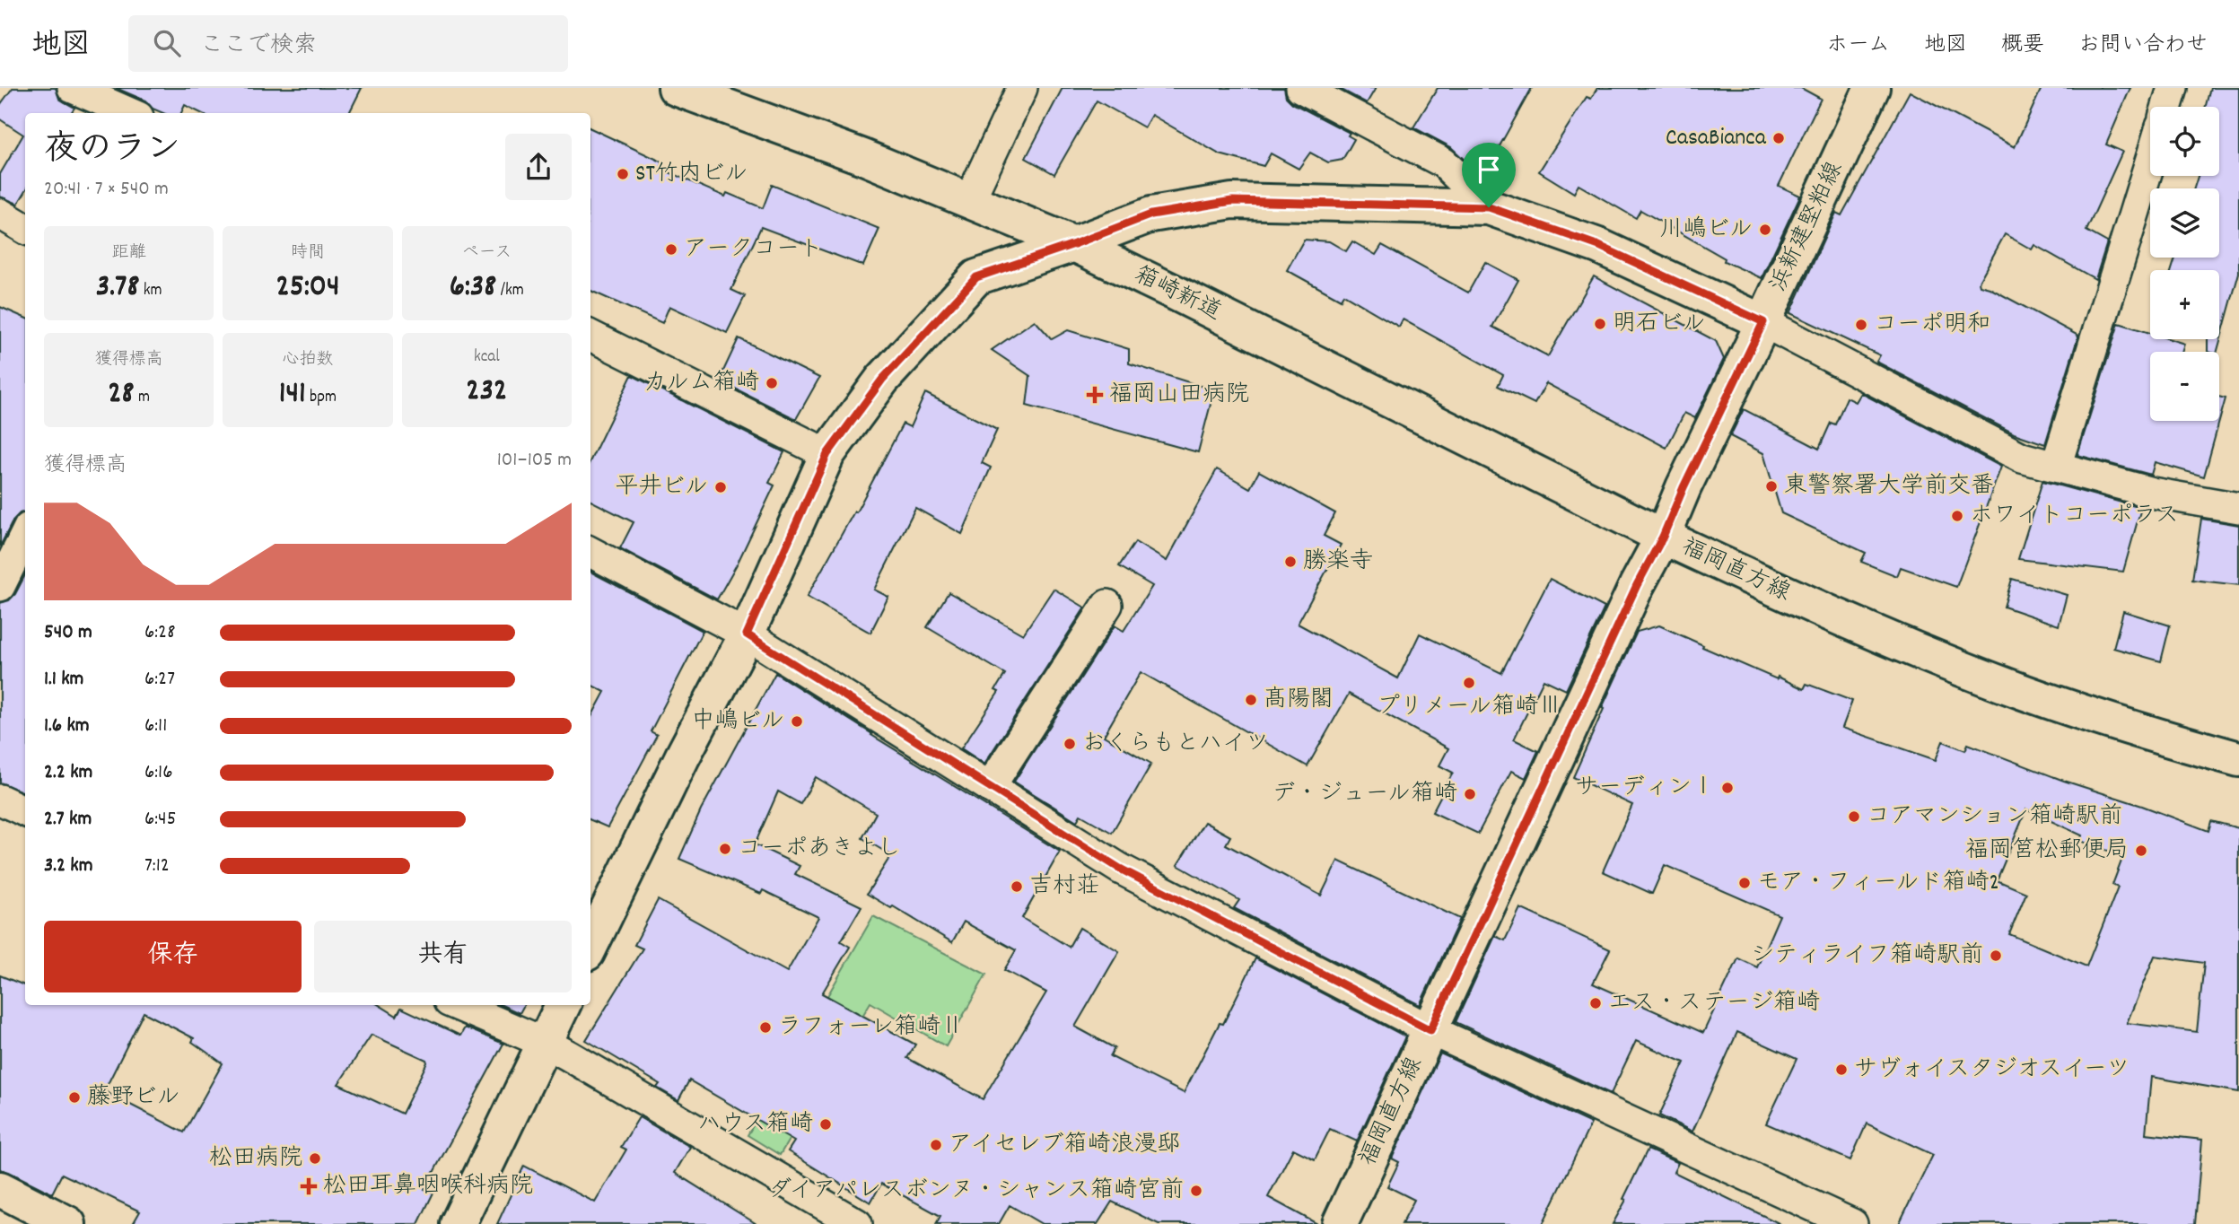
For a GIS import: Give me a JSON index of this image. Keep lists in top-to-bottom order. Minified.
{"streets":{"street":["浜新建堅粕線","箱崎新道","福岡直方線"]},"crossings":[["浜新建堅粕線","箱崎新道"],["浜新建堅粕線","福岡直方線"],["箱崎新道","福岡直方線"]],"places":{"other":["CasaBianca","ST竹内ビル","川嶋ビル","アークコート","明石ビル","コーポ明和","カルム箱崎","東警察署大学前交番","平井ビル","ホワイトコーポラス","勝楽寺","プリメール箱崎Ⅲ","髙陽閣","中嶋ビル","おくらもとハイツ","サーディンⅠ","デ・ジュール箱崎","コアマンション箱崎駅前","コーポあきよし","福岡筥松郵便局","モア・フィールド箱崎2","吉村荘","シティライフ箱崎駅前","エス・ステージ箱崎","ラフォーレ箱崎Ⅱ","サヴォイスタジオスイーツ","藤野ビル","ハウス箱崎","アイセレブ箱崎浪漫邸","松田病院","ダイアパレスボンヌ・シャンス箱崎宮前"],"health":["福岡山田病院","松田耳鼻咽喉科病院"]},"page":{"header":"地図","search":"ここで検索","nav":["ホーム","地図","概要","お問い合わせ"],"map_buttons":["+","−"],"heading":["夜のラン","20:41 · 7 × 540 m"],"stats":[["距離","3.78 km"],["時間","25:04"],["ペース","6:38 /km"],["獲得標高","28 m"],["心拍数","141 bpm"],["kcal","232"]],"chart":["獲得標高","101–105 m"],"list":[{"name":"540 m","note":"6:28"},{"name":"1.1 km","note":"6:27"},{"name":"1.6 km","note":"6:11"},{"name":"2.2 km","note":"6:16"},{"name":"2.7 km","note":"6:45"},{"name":"3.2 km","note":"7:12"}],"buttons":["保存","共有"]}}
